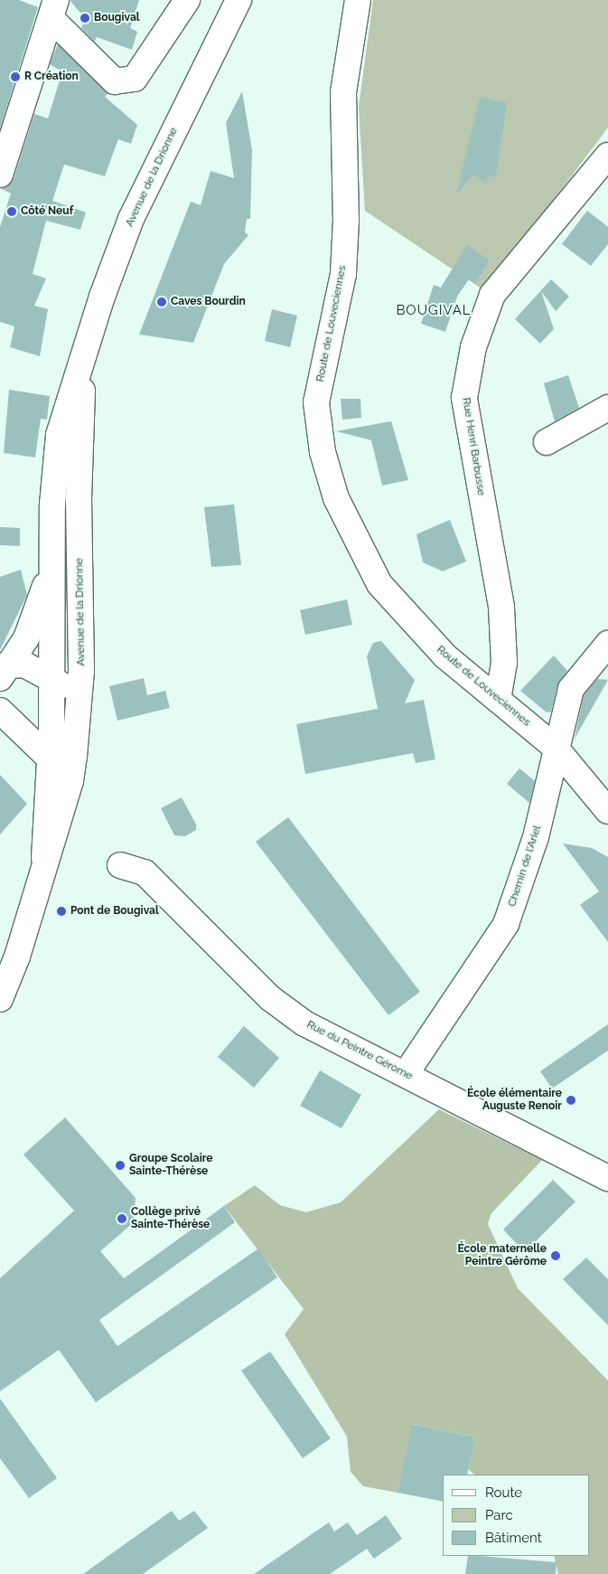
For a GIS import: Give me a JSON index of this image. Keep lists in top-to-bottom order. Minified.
{"streets":{"street":["Avenue de la Drionne","Route de Louveciennes","Rue Henri Barbusse","Chemin de l'Ariel","Rue du Peintre Gérome"]},"crossings":[["Route de Louveciennes","Rue Henri Barbusse"],["Route de Louveciennes","Chemin de l'Ariel"],["Chemin de l'Ariel","Rue du Peintre Gérome"]],"districts":["BOUGIVAL"],"places":["Bougival","R Création","Côté Neuf","Caves Bourdin","Pont de Bougival","École élémentaire Auguste Renoir","Groupe Scolaire Sainte-Thérèse","Collège privé Sainte-Thérèse","École maternelle Peintre Gérôme"],"legend":["Route","Parc","Bâtiment"]}
